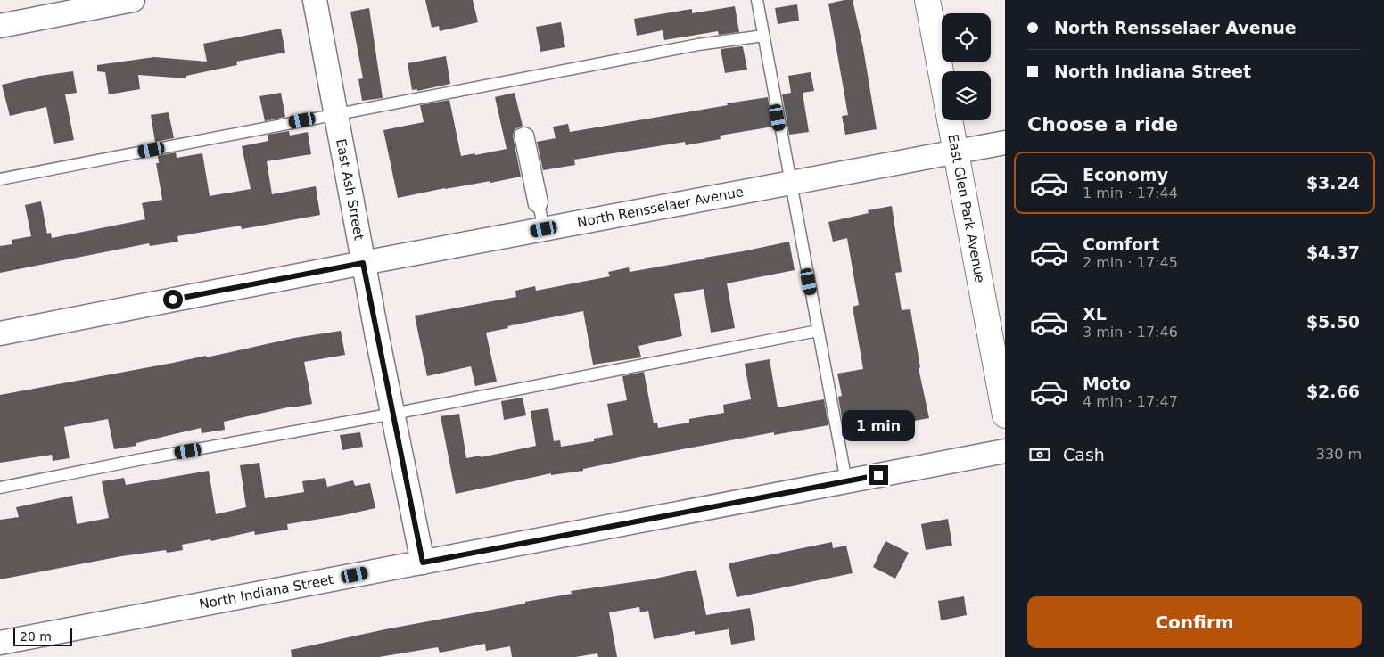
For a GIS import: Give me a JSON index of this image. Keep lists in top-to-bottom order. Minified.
{"streets":{"main road":["East Glen Park Avenue"],"street":["East Ash Street","North Rensselaer Avenue","North Indiana Street"]},"crossings":[["East Ash Street","North Rensselaer Avenue"],["East Ash Street","North Indiana Street"],["North Rensselaer Avenue","East Glen Park Avenue"]],"scale_bar":"20 m","page":{"banner":["North Rensselaer Avenue","North Indiana Street"],"heading":"Choose a ride","list":[{"name":"Economy","note":"1 min · 17:44","value":"$3.24"},{"name":"Comfort","note":"2 min · 17:45","value":"$4.37"},{"name":"XL","note":"3 min · 17:46","value":"$5.50"},{"name":"Moto","note":"4 min · 17:47","value":"$2.66"}],"bubble":"1 min","pay":["Cash","330 m"],"buttons":"Confirm","scale":"20 m"}}
